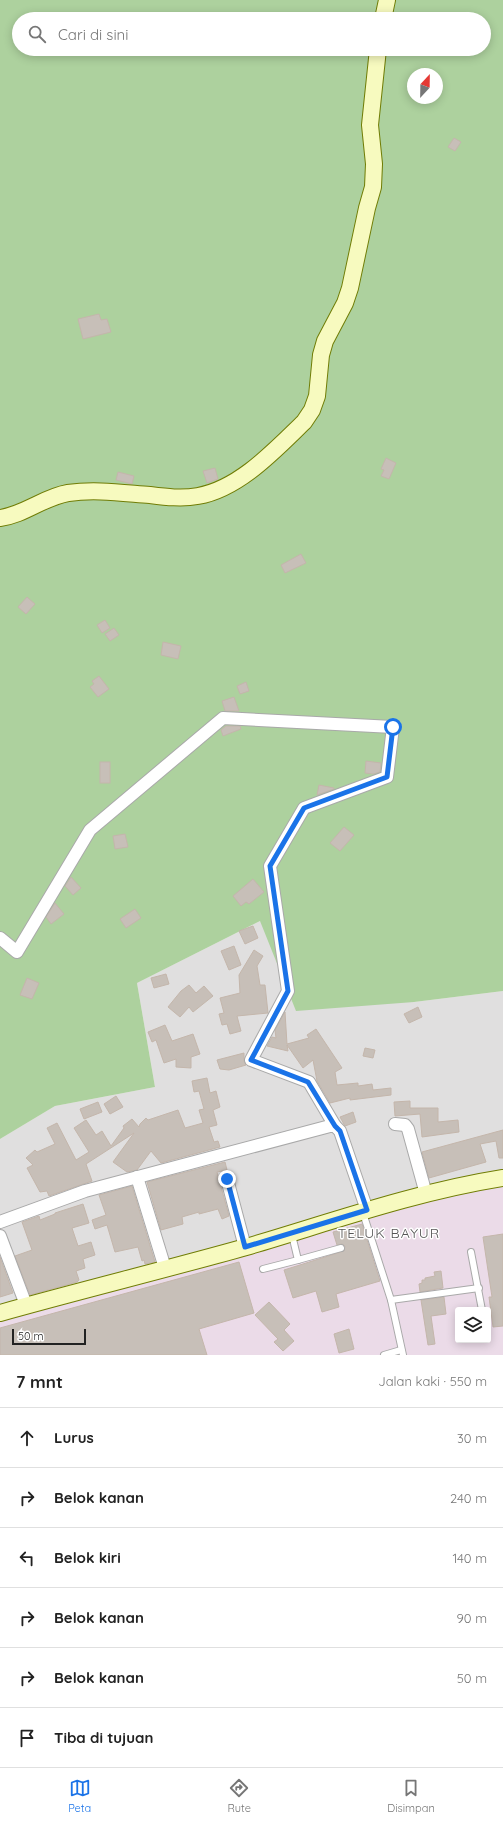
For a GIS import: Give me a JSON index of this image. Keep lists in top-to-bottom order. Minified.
{"districts":["TELUK BAYUR"],"scale_bar":"50 m","north":"top","page":{"search":"Cari di sini","scale":"50 m","heading":["7 mnt","Jalan kaki · 550 m"],"list":[["Lurus","30 m"],["Belok kanan","240 m"],["Belok kiri","140 m"],["Belok kanan","90 m"],["Belok kanan","50 m"],"Tiba di tujuan"],"nav":["Peta","Rute","Disimpan"]}}
